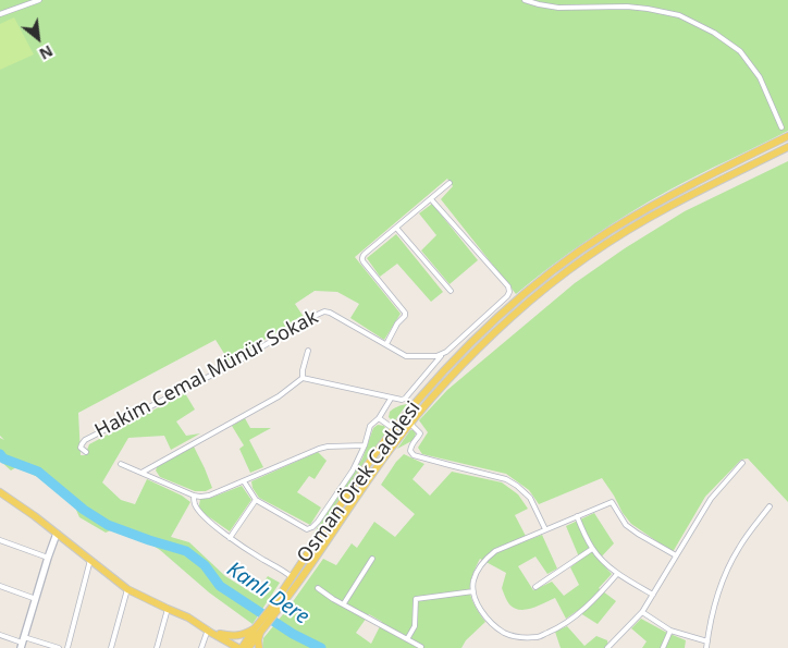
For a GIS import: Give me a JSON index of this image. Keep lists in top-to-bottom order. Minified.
{"streets":{"main road":["Osman Örek Caddesi"],"street":["Hakim Cemal Münür Sokak"]},"water":["Kanlı Dere"],"north":"bottom right"}
